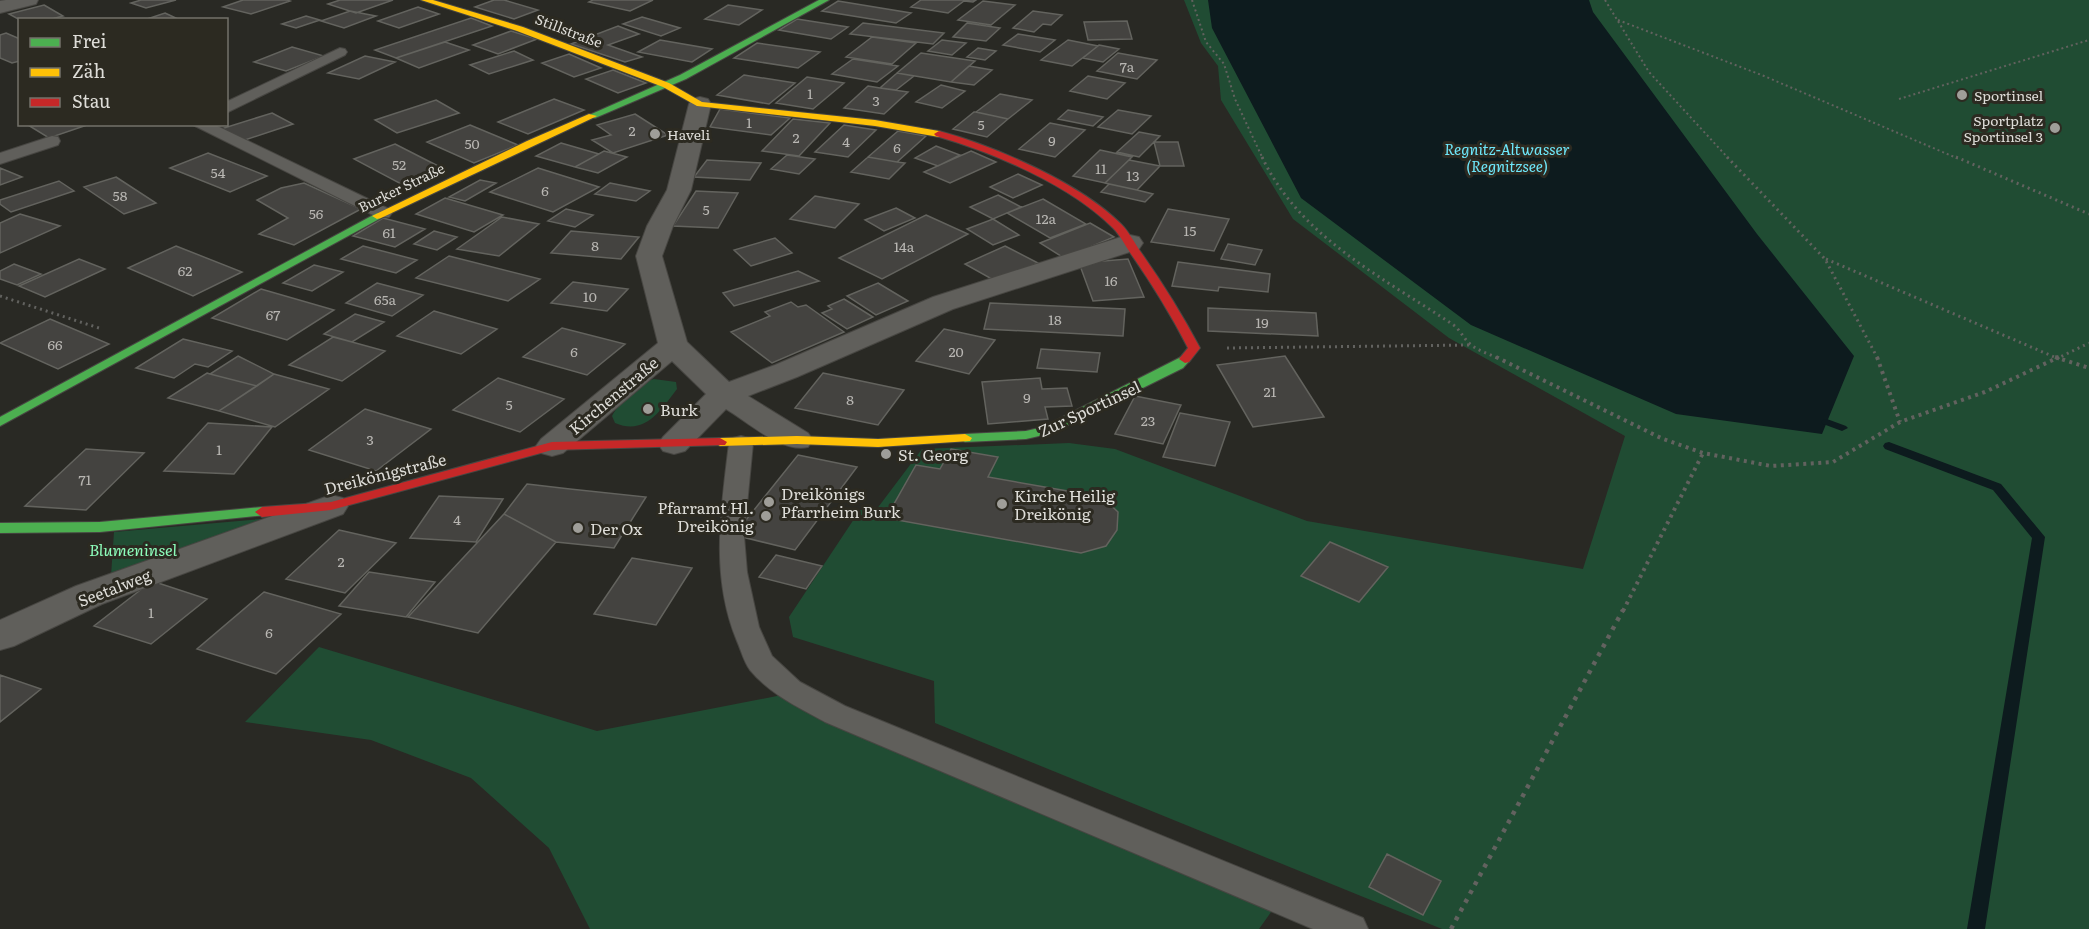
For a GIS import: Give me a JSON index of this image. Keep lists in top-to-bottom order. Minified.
{"streets":{"street":["Stillstraße","Burker Straße","Kirchenstraße","Zur Sportinsel","Dreikönigstraße","Seetalweg"]},"crossings":[["Stillstraße","Burker Straße"],["Kirchenstraße","Zur Sportinsel"],["Kirchenstraße","Dreikönigstraße"],["Zur Sportinsel","Dreikönigstraße"],["Dreikönigstraße","Seetalweg"]],"water":["Regnitz-Altwasser (Regnitzsee)"],"parks":["Blumeninsel"],"places":["Sportinsel","Sportplatz Sportinsel 3","Haveli","Burk","St. Georg","Dreikönigs Pfarrheim Burk","Kirche Heilig Dreikönig","Pfarramt Hl. Dreikönig","Der Ox"],"house_numbers":["7a","1","3","1","5","2","2","9","4","50","6","52","11","54","13","6","58","5","56","12a","15","61","8","14a","62","16","10","65a","67","18","19","66","6","20","21","9","8","5","23","3","1","71","4","2","1","6"],"legend":["Frei","Zäh","Stau"]}
